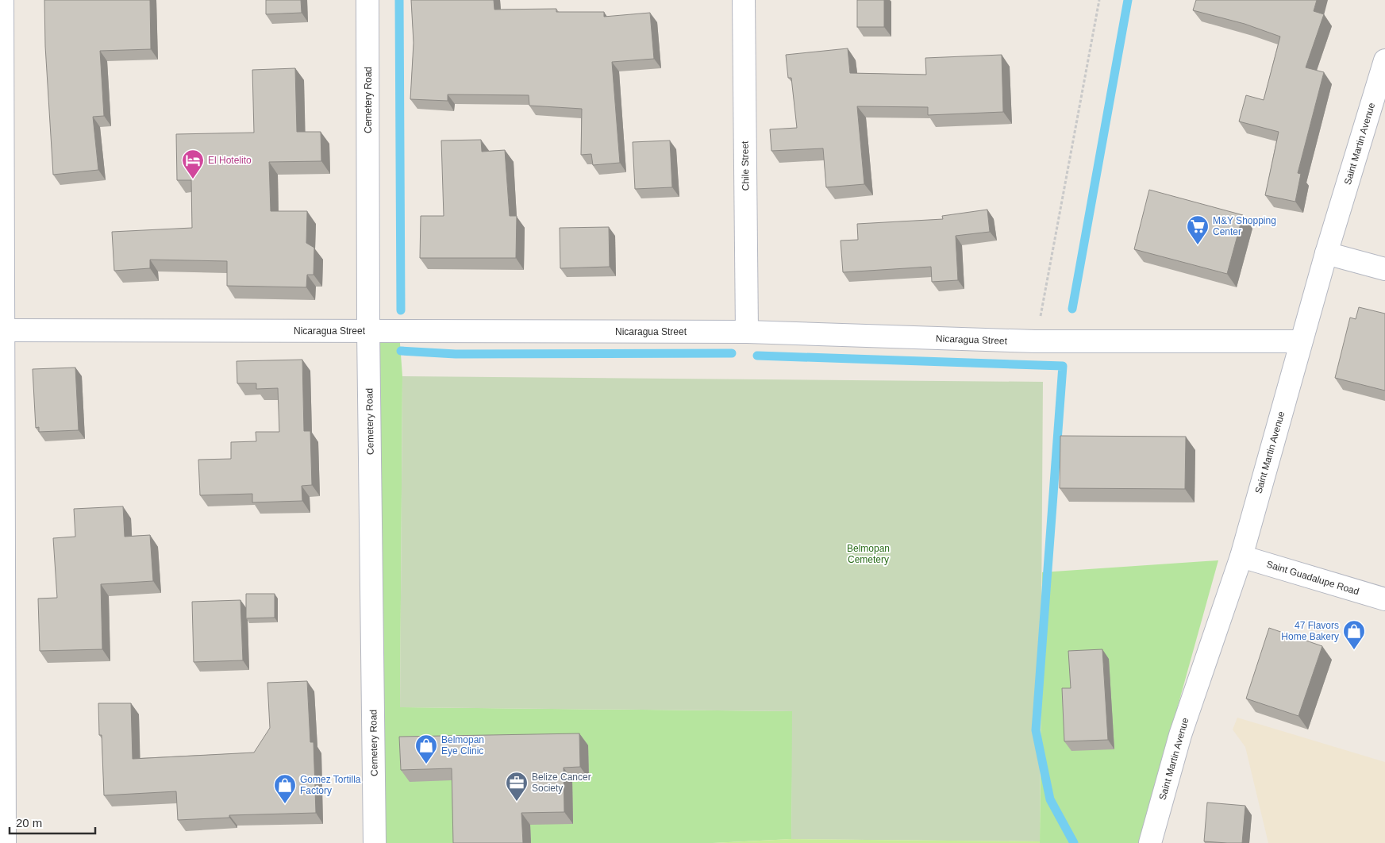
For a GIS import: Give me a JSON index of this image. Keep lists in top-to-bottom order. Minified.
{"streets":{"street":["Cemetery Road","Saint Martin Avenue","Chile Street","Nicaragua Street","Saint Guadalupe Road"]},"crossings":[["Cemetery Road","Nicaragua Street"],["Saint Martin Avenue","Nicaragua Street"],["Saint Martin Avenue","Saint Guadalupe Road"],["Chile Street","Nicaragua Street"]],"parks":["Belmopan Cemetery"],"places":{"hotel":["El Hotelito"],"supermarket":["M&Y Shopping Center"],"shop":["47 Flavors Home Bakery","Belmopan Eye Clinic","Gomez Tortilla Factory"],"office":["Belize Cancer Society"]},"scale_bar":"20 m"}
